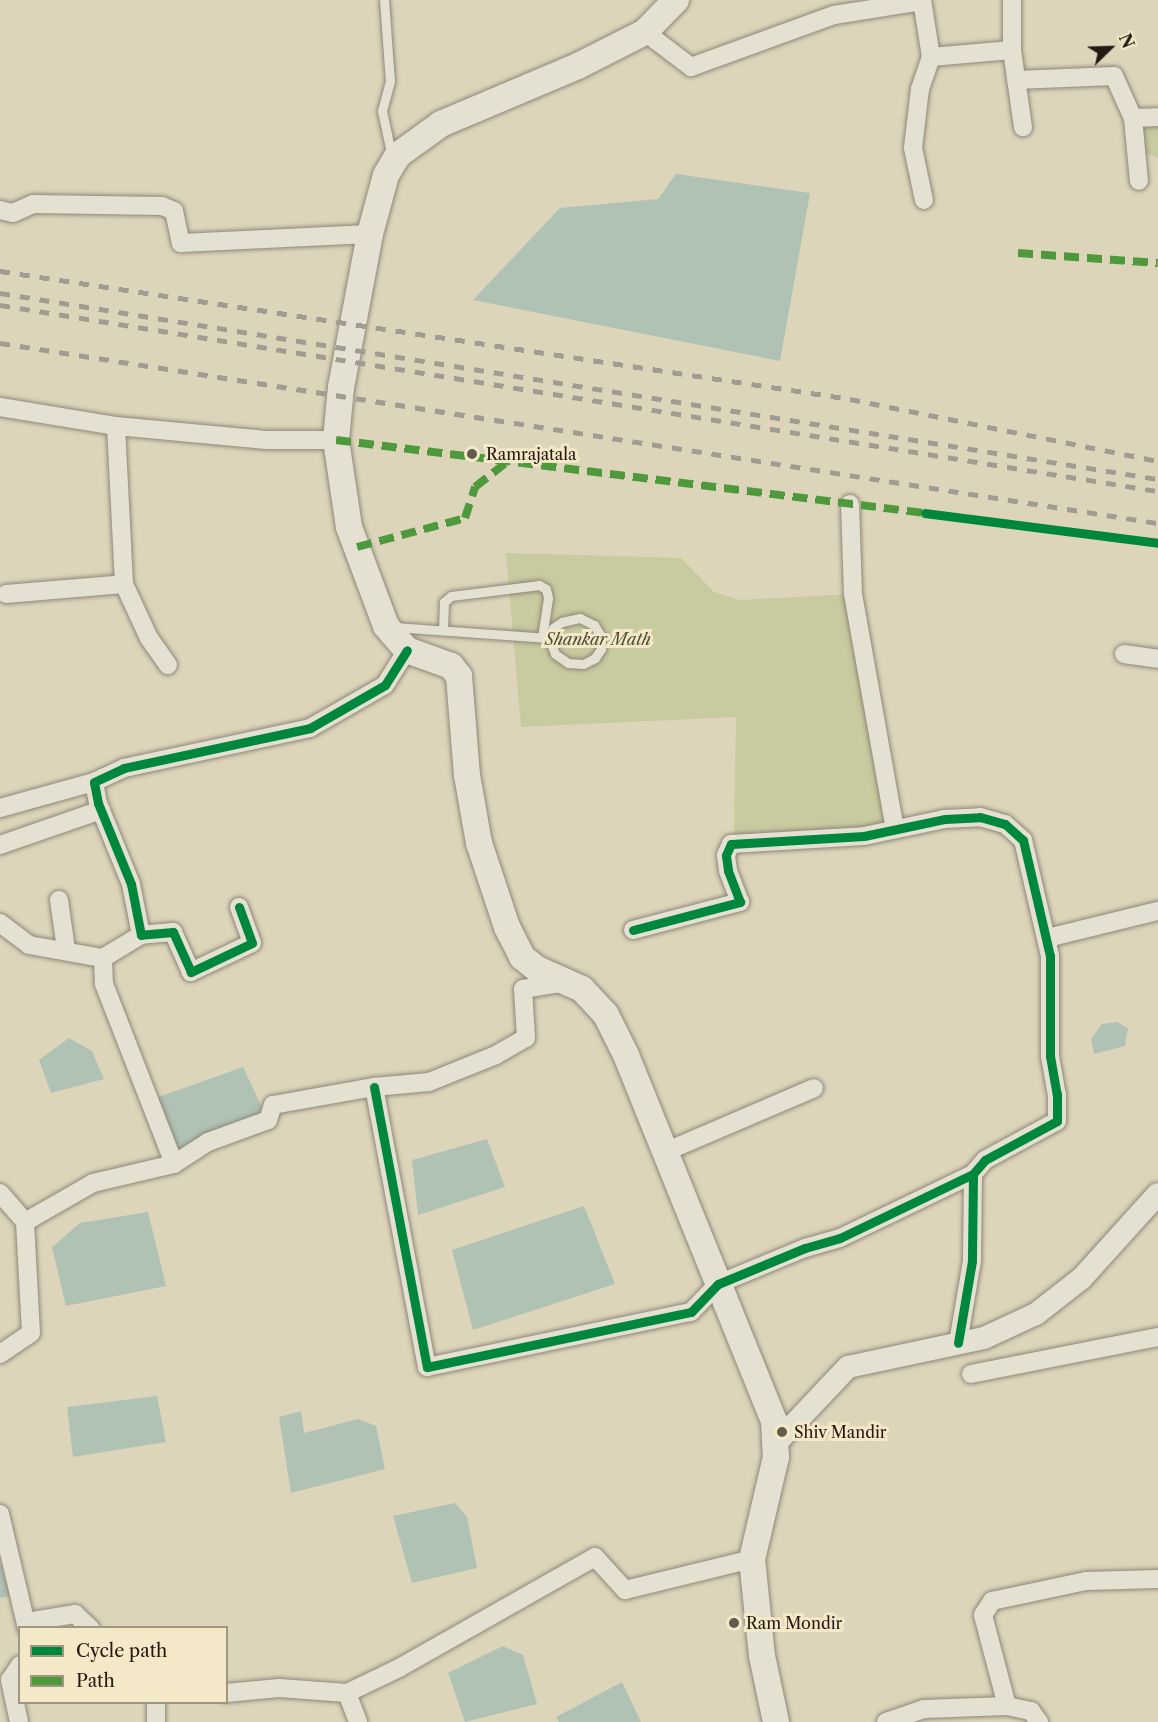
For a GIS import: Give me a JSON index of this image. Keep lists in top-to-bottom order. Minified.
{"parks":["Shankar Math"],"places":["Ramrajatala","Shiv Mandir","Ram Mondir"],"legend":["Cycle path","Path"],"north":"top right"}
